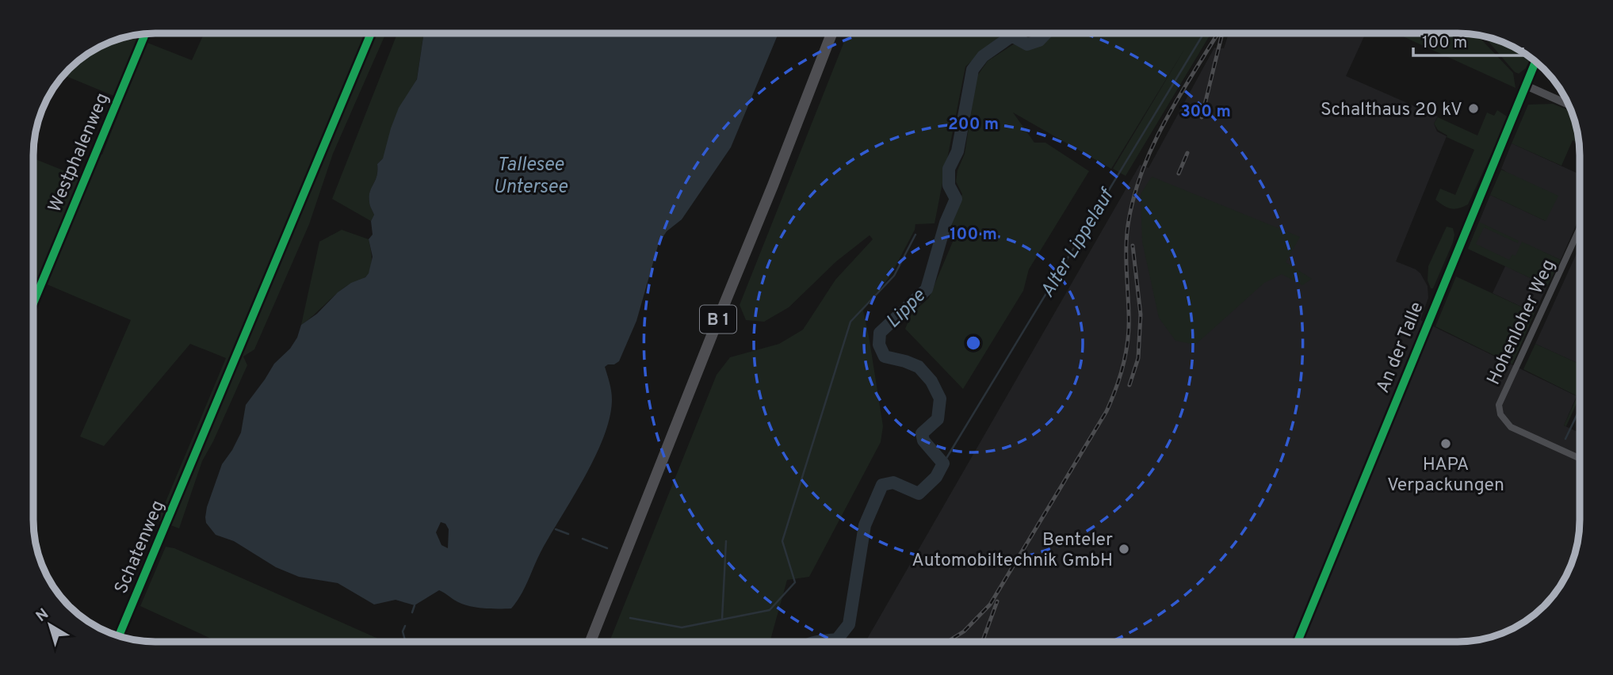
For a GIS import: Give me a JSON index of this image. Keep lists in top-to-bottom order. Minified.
{"streets":{"highway":["B 1"],"street":["Westphalenweg","Hohenloher Weg","An der Talle","Schatenweg"]},"water":["Tallesee Untersee","Alter Lippelauf","Lippe"],"places":["Schalthaus 20 kV","HAPA Verpackungen","Benteler Automobiltechnik GmbH"],"scale_bar":"100 m","north":"top left","rings":["300 m","200 m","100 m"]}
